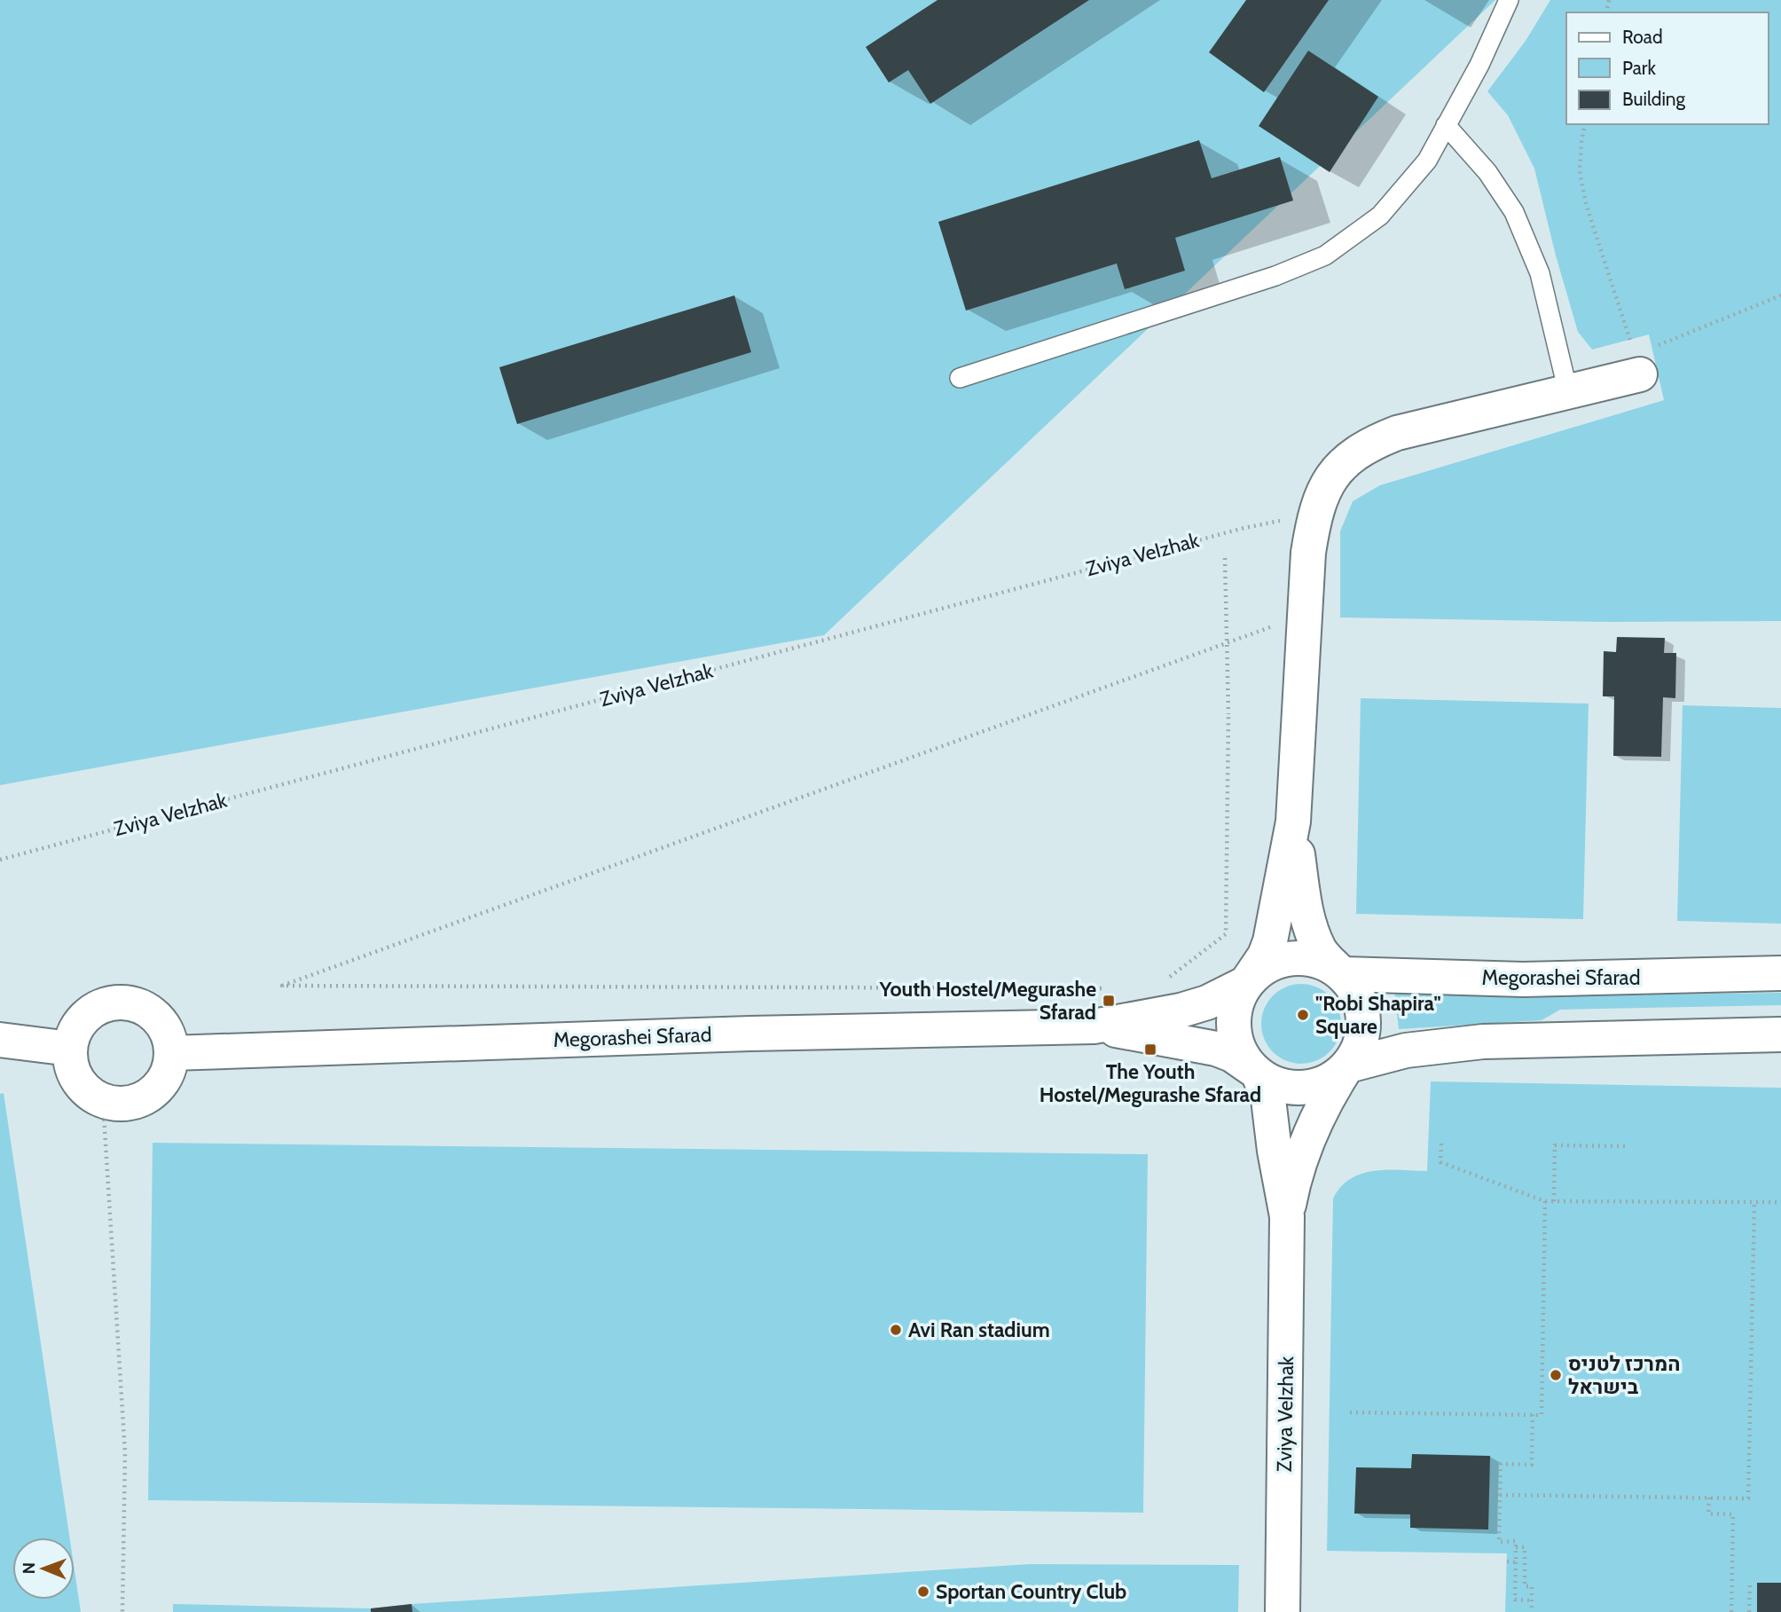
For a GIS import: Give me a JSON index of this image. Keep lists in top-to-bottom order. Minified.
{"streets":{"street":["Zviya VeIzhak","Megorashei Sfarad"]},"crossings":[["Zviya VeIzhak","Megorashei Sfarad"]],"places":{"transit":["Youth Hostel/Megurashe Sfarad","The Youth Hostel/Megurashe Sfarad"],"other":["\"Robi Shapira\" Square","Avi Ran stadium","המרכז לטניס בישראל","Sportan Country Club"]},"legend":["Road","Park","Building"],"north":"left"}
